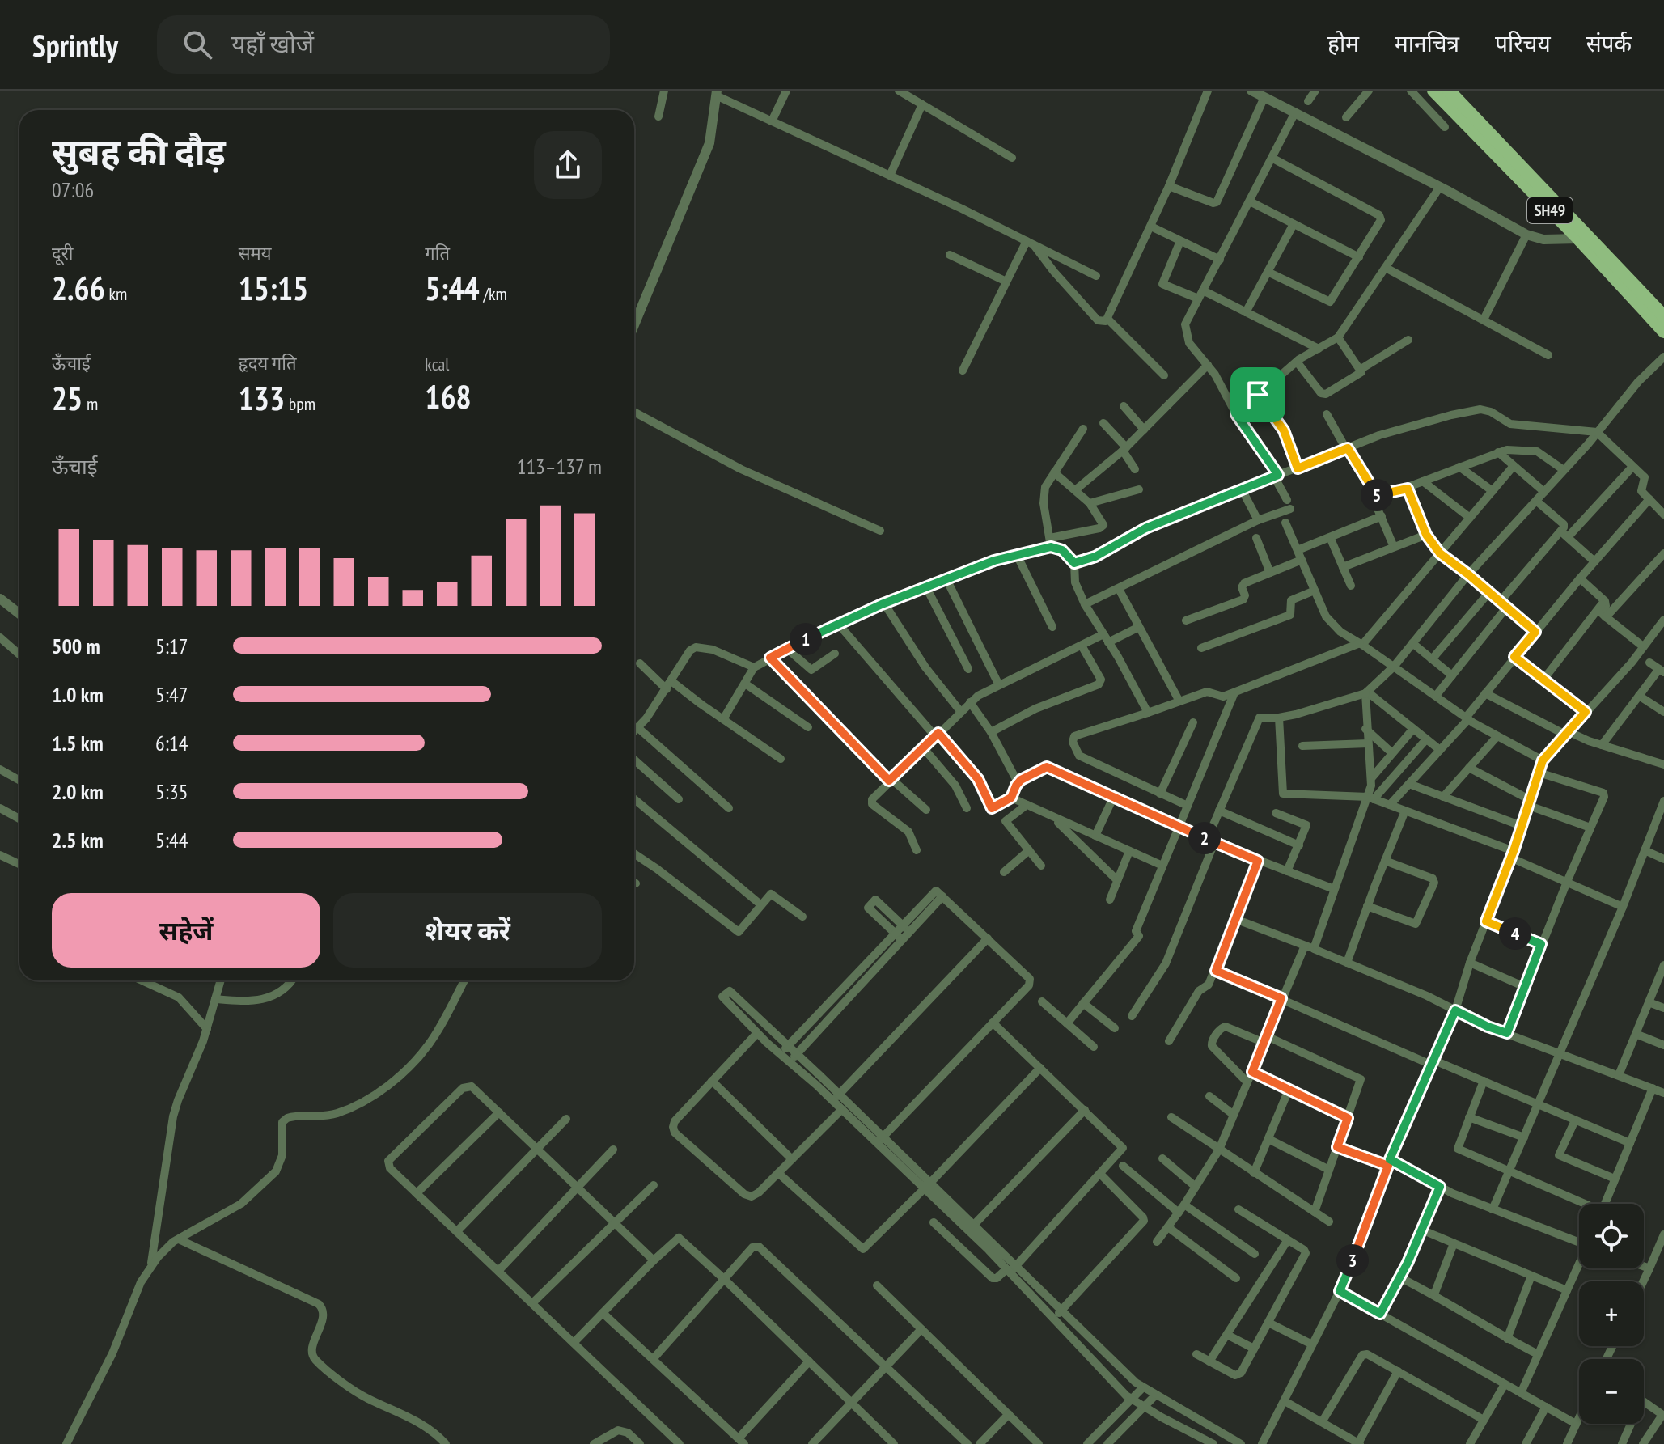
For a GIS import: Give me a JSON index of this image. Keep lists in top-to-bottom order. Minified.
{"streets":{"main road":["SH49"]},"page":{"header":"Sprintly","search":"यहाँ खोजें","nav":["होम","मानचित्र","परिचय","संपर्क"],"heading":["सुबह की दौड़","07:06"],"stats":[["दूरी","2.66 km"],["समय","15:15"],["गति","5:44 /km"],["ऊँचाई","25 m"],["हृदय गति","133 bpm"],["kcal","168"]],"chart":["ऊँचाई","113–137 m"],"pins":["5","1","2","4","3"],"list":[{"name":"500 m","note":"5:17"},{"name":"1.0 km","note":"5:47"},{"name":"1.5 km","note":"6:14"},{"name":"2.0 km","note":"5:35"},{"name":"2.5 km","note":"5:44"}],"buttons":["सहेजें","शेयर करें"],"map_buttons":["+","−"]}}
